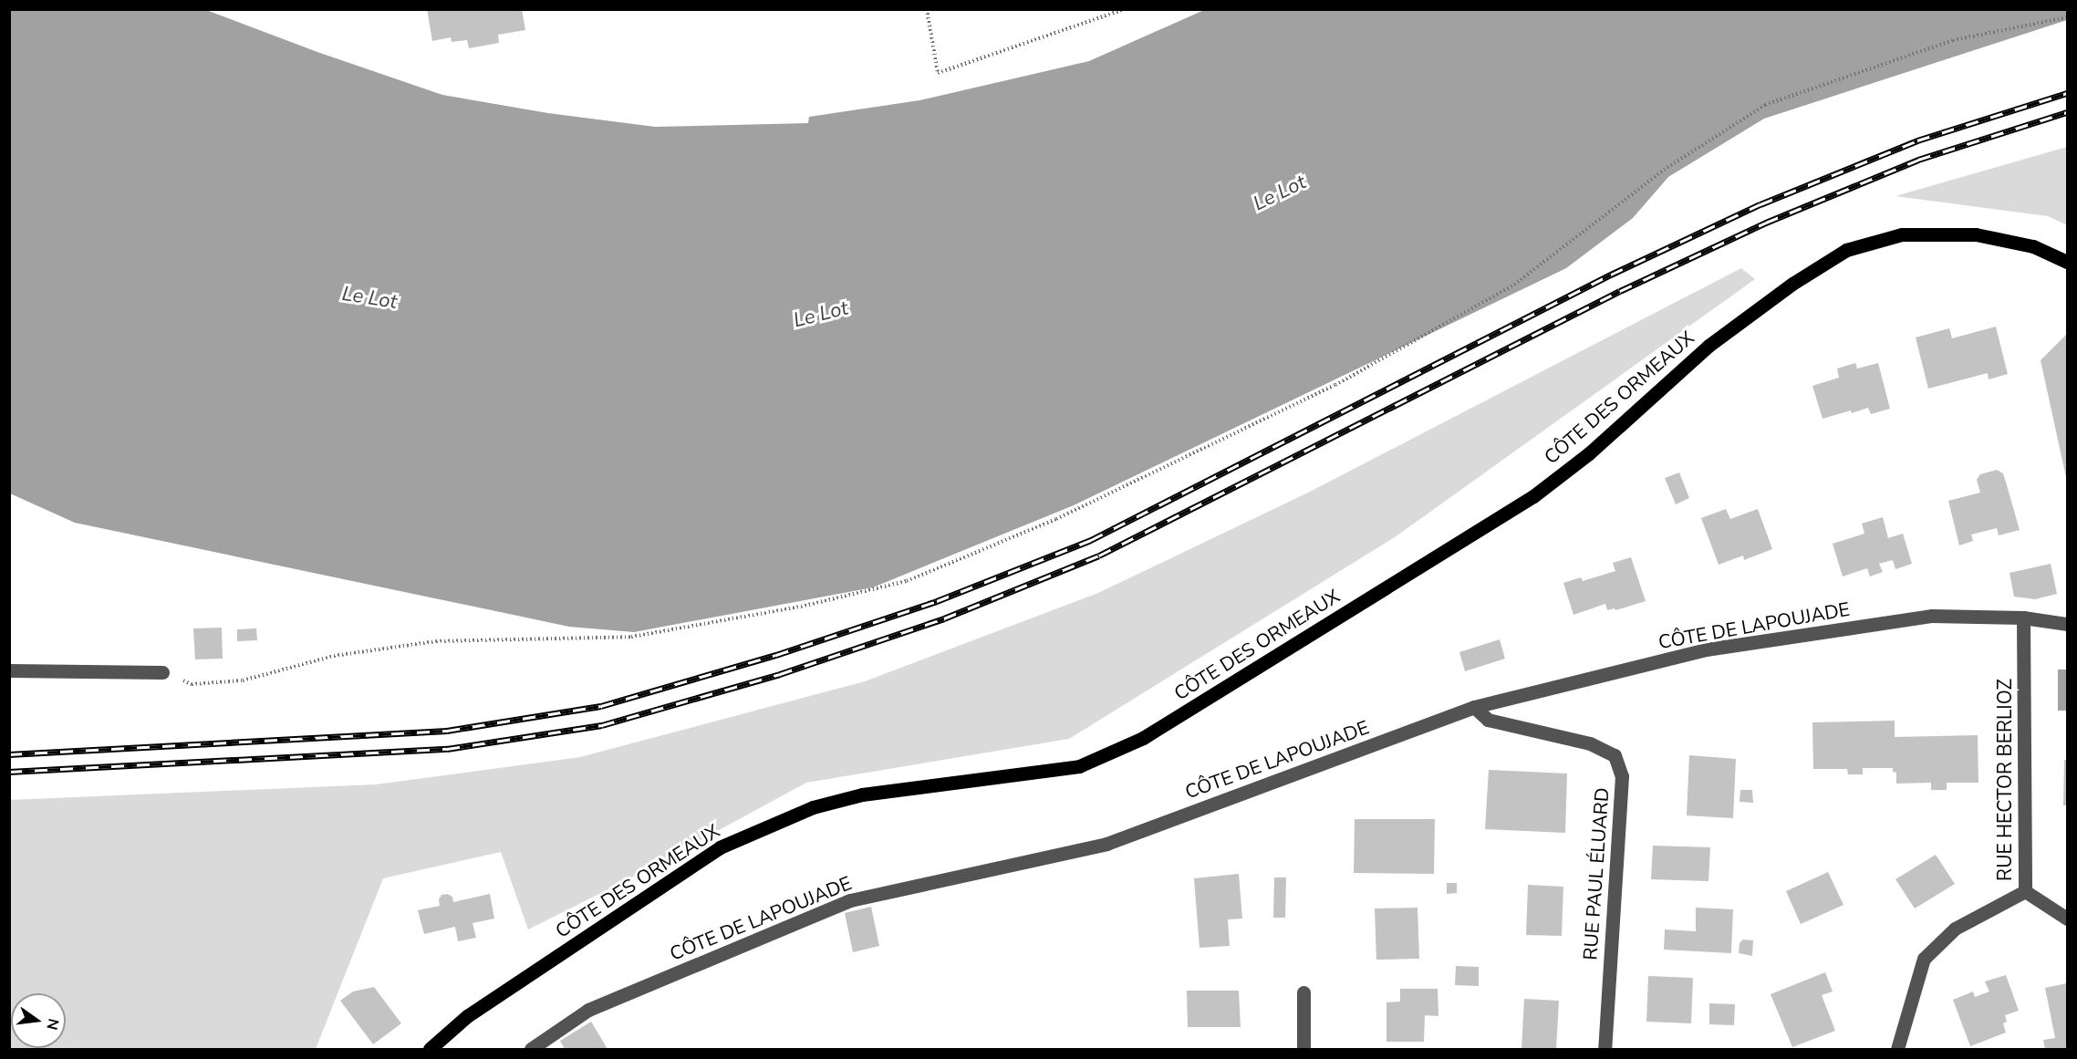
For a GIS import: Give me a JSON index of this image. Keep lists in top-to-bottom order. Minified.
{"streets":{"main road":["CÔTE DES ORMEAUX"],"street":["CÔTE DE LAPOUJADE","RUE HECTOR BERLIOZ","RUE PAUL ÉLUARD"]},"crossings":[["CÔTE DE LAPOUJADE","RUE HECTOR BERLIOZ"],["CÔTE DE LAPOUJADE","RUE PAUL ÉLUARD"]],"water":["Le Lot"],"north":"right"}
